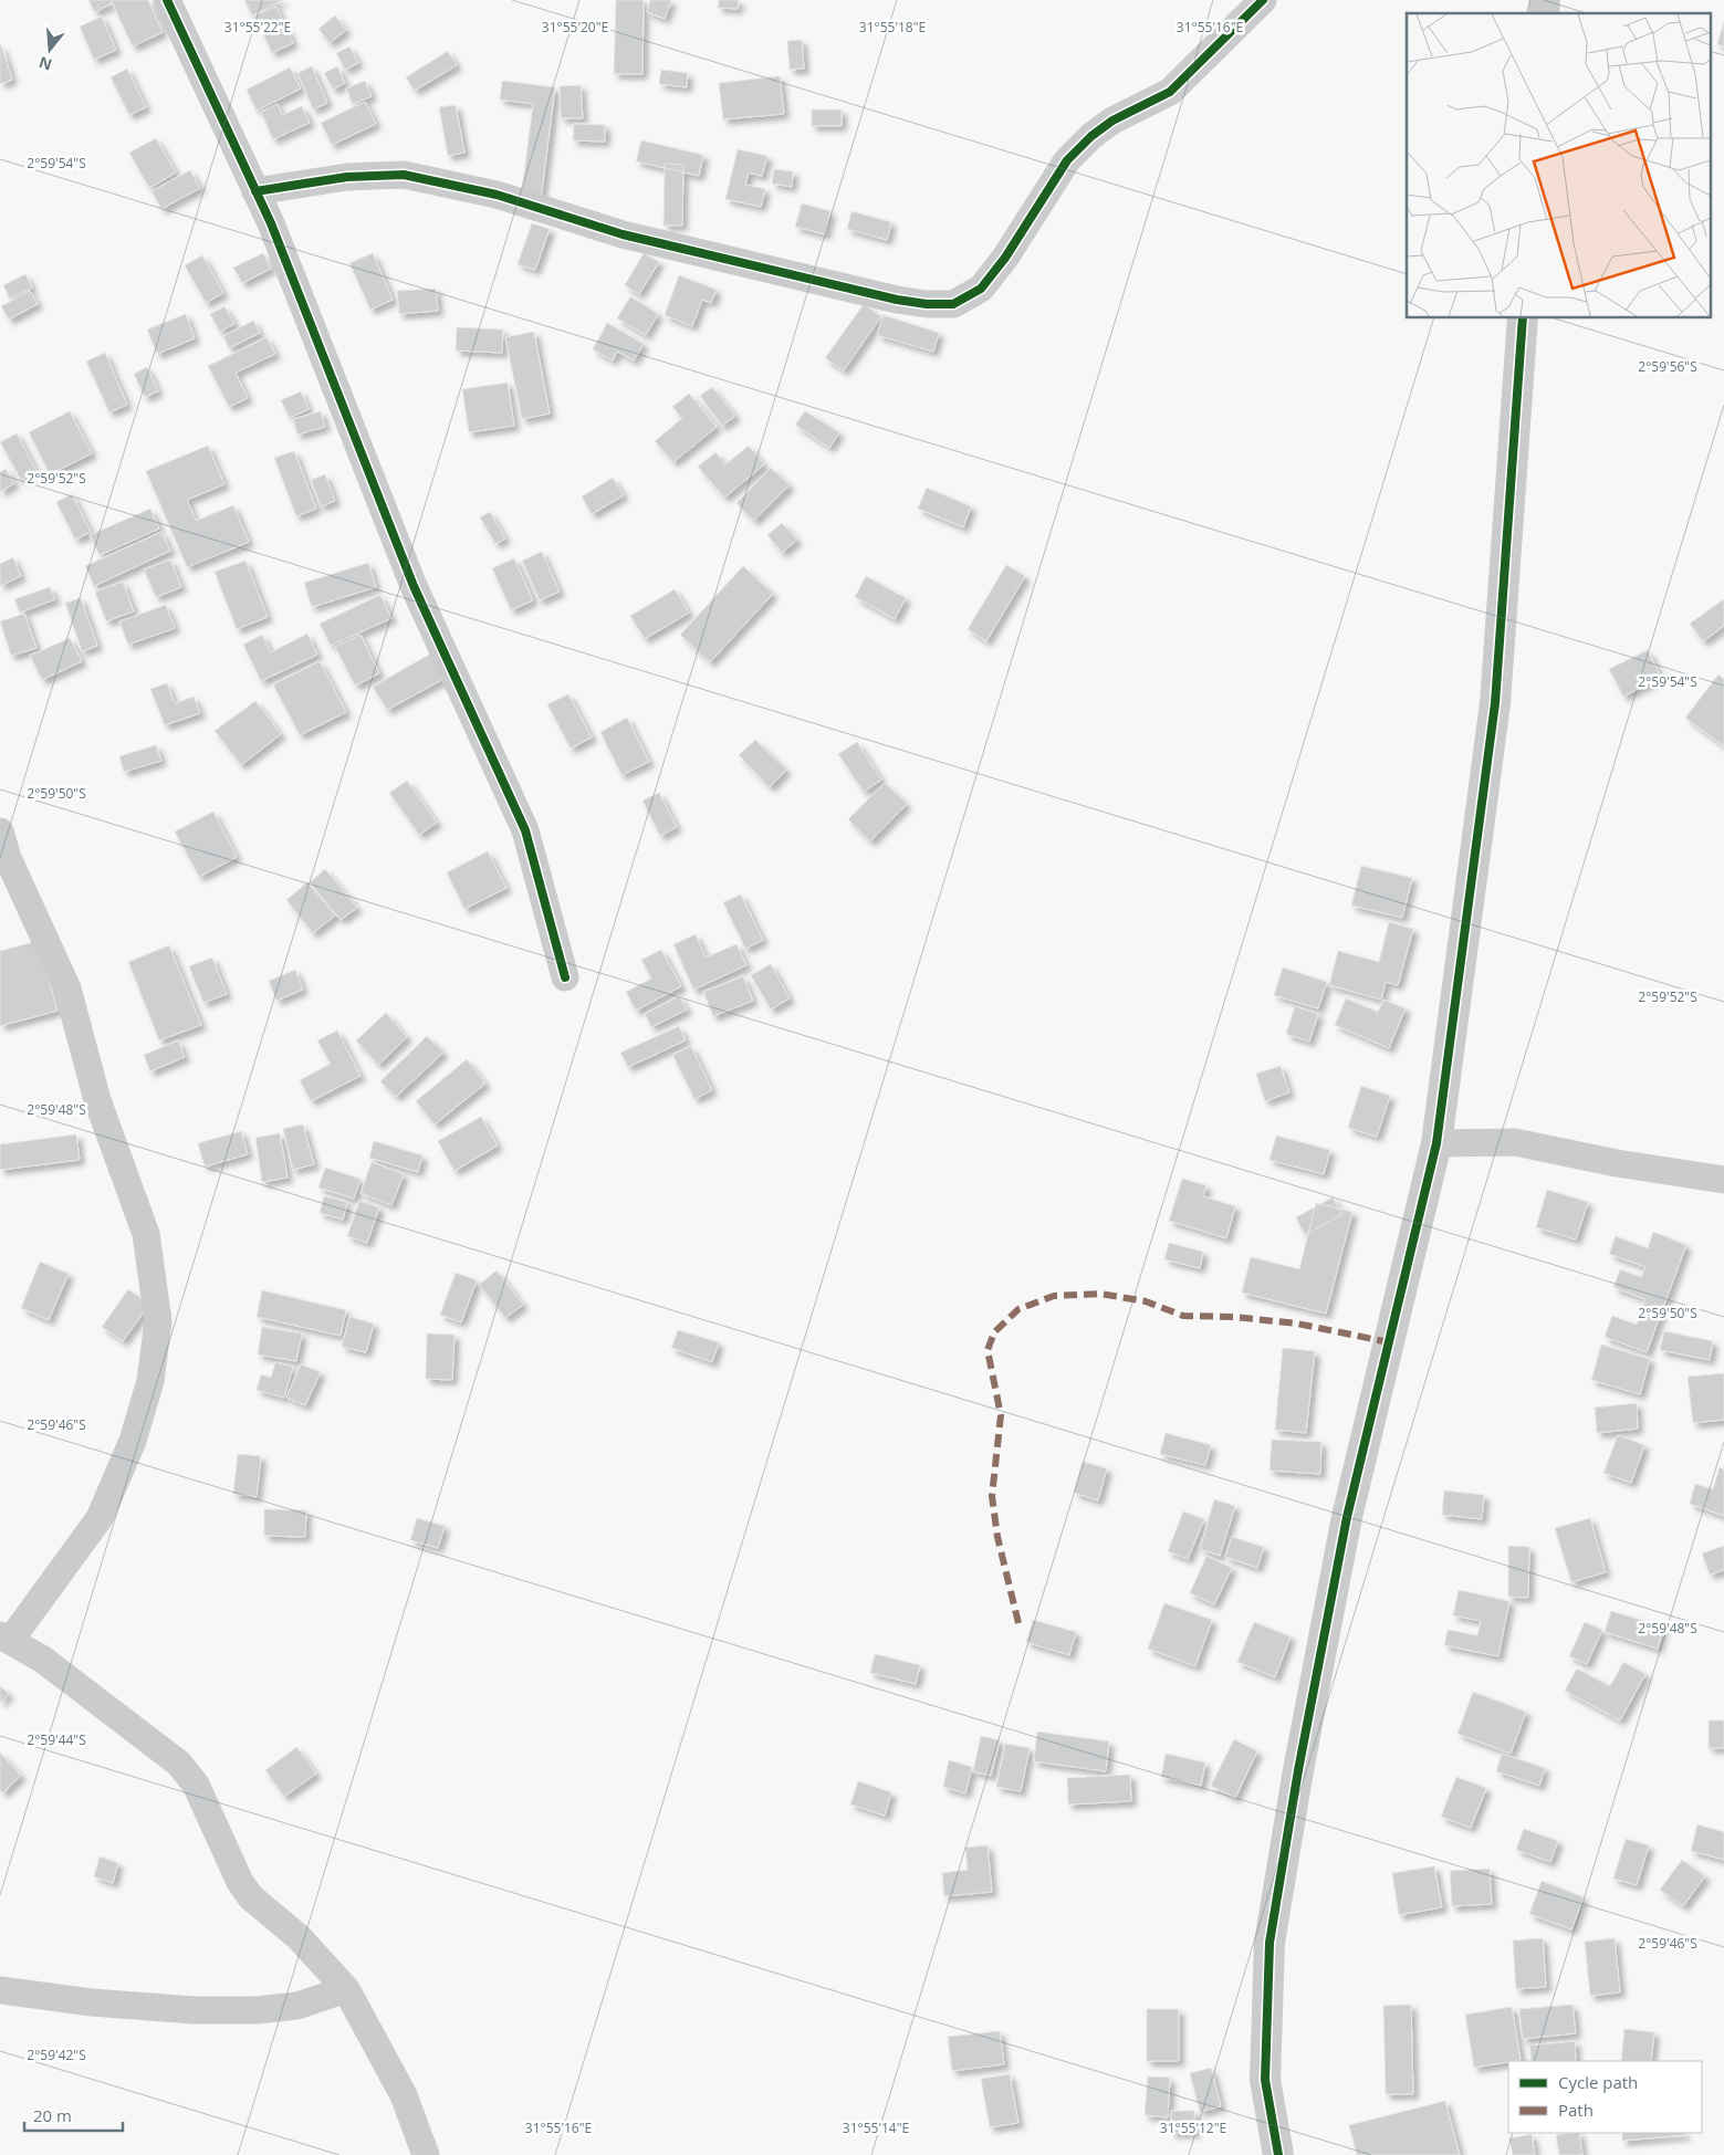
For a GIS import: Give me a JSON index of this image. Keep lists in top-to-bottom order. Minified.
{"legend":["Cycle path","Path"],"scale_bar":"20 m","north":"bottom","coordinates":["31°55'22\"E","31°55'20\"E","31°55'18\"E","31°55'16\"E","2°59'54\"S","2°59'56\"S","2°59'52\"S","2°59'50\"S","2°59'48\"S","2°59'46\"S","2°59'44\"S","2°59'42\"S","31°55'14\"E","31°55'12\"E"]}
